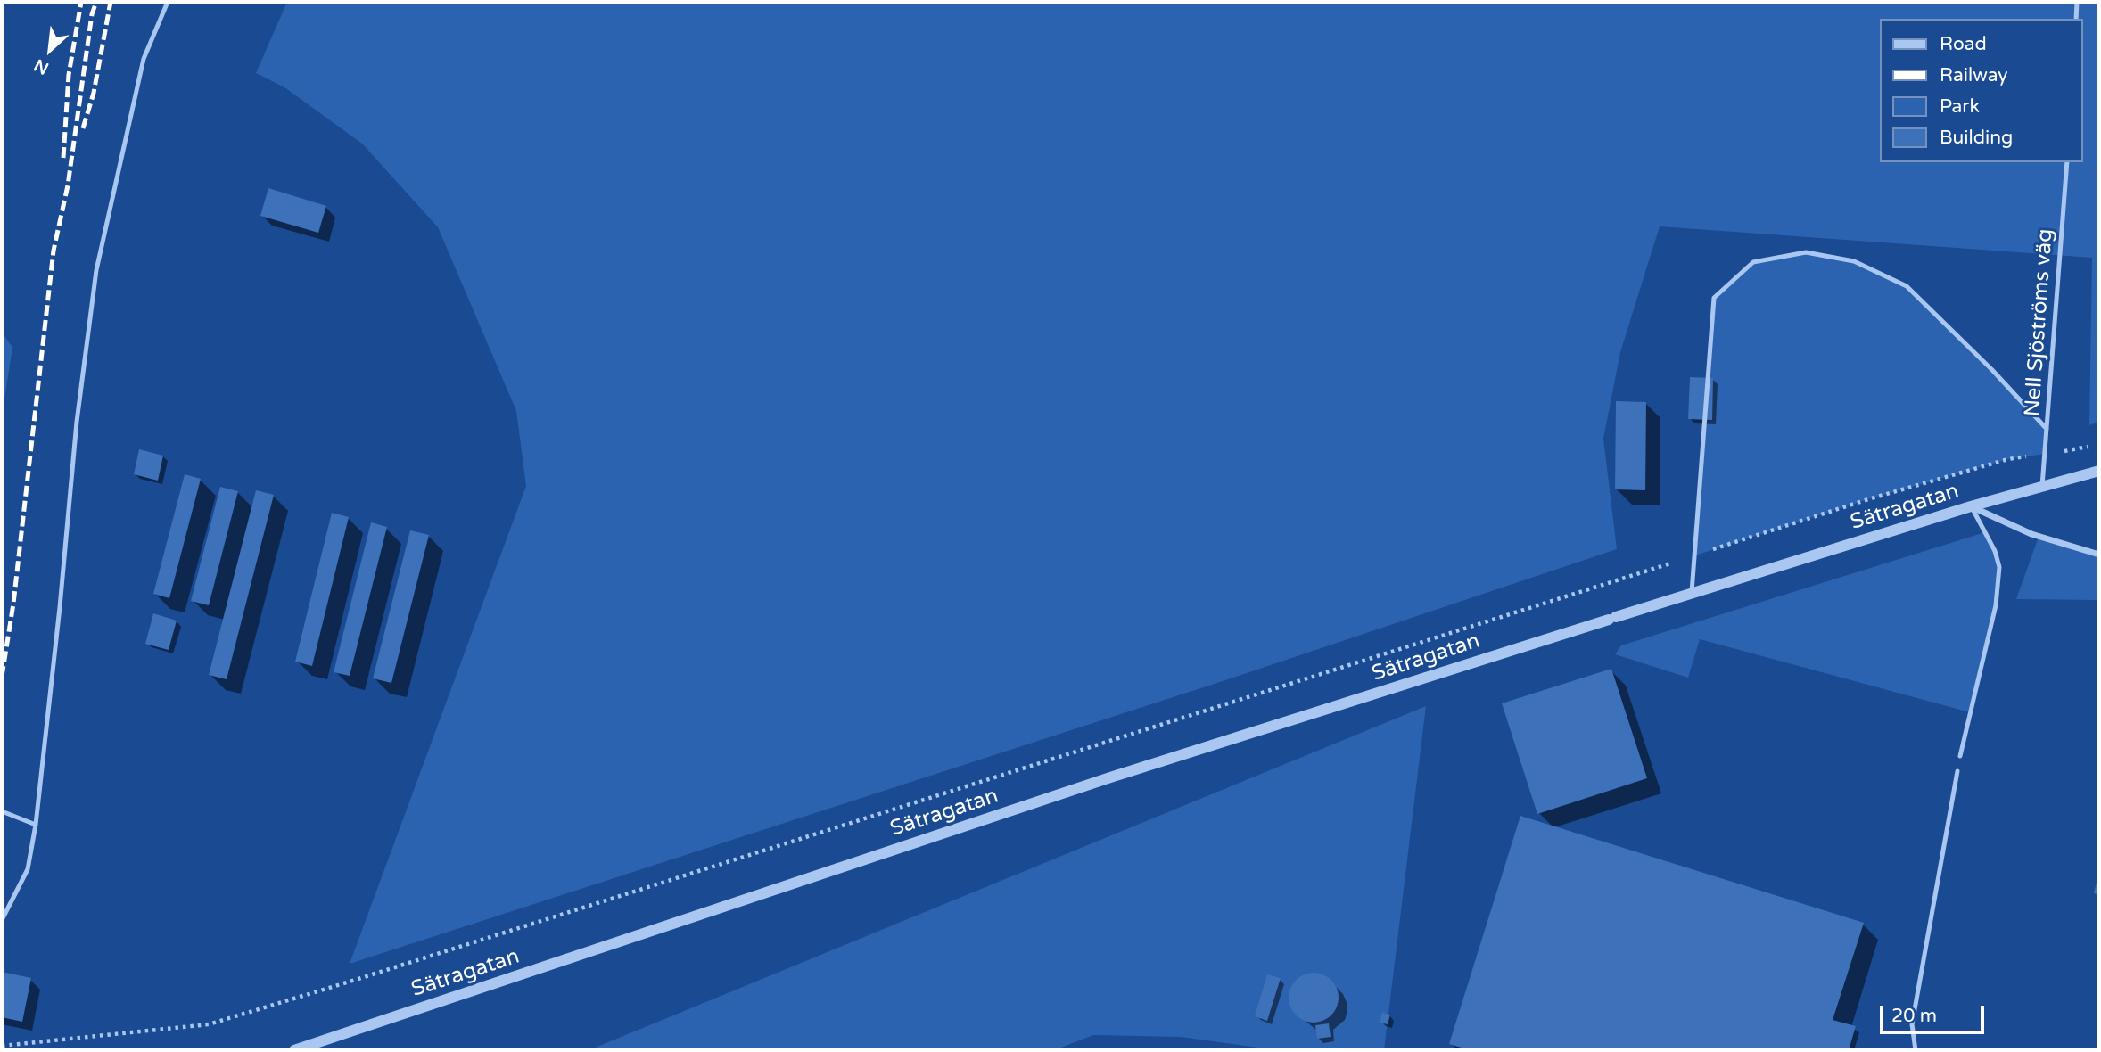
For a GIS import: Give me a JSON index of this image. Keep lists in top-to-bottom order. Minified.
{"streets":{"street":["Sätragatan"],"lane":["Nell Sjöströms väg"]},"crossings":[["Nell Sjöströms väg","Sätragatan"]],"legend":["Road","Railway","Park","Building"],"scale_bar":"20 m","north":"bottom left"}
